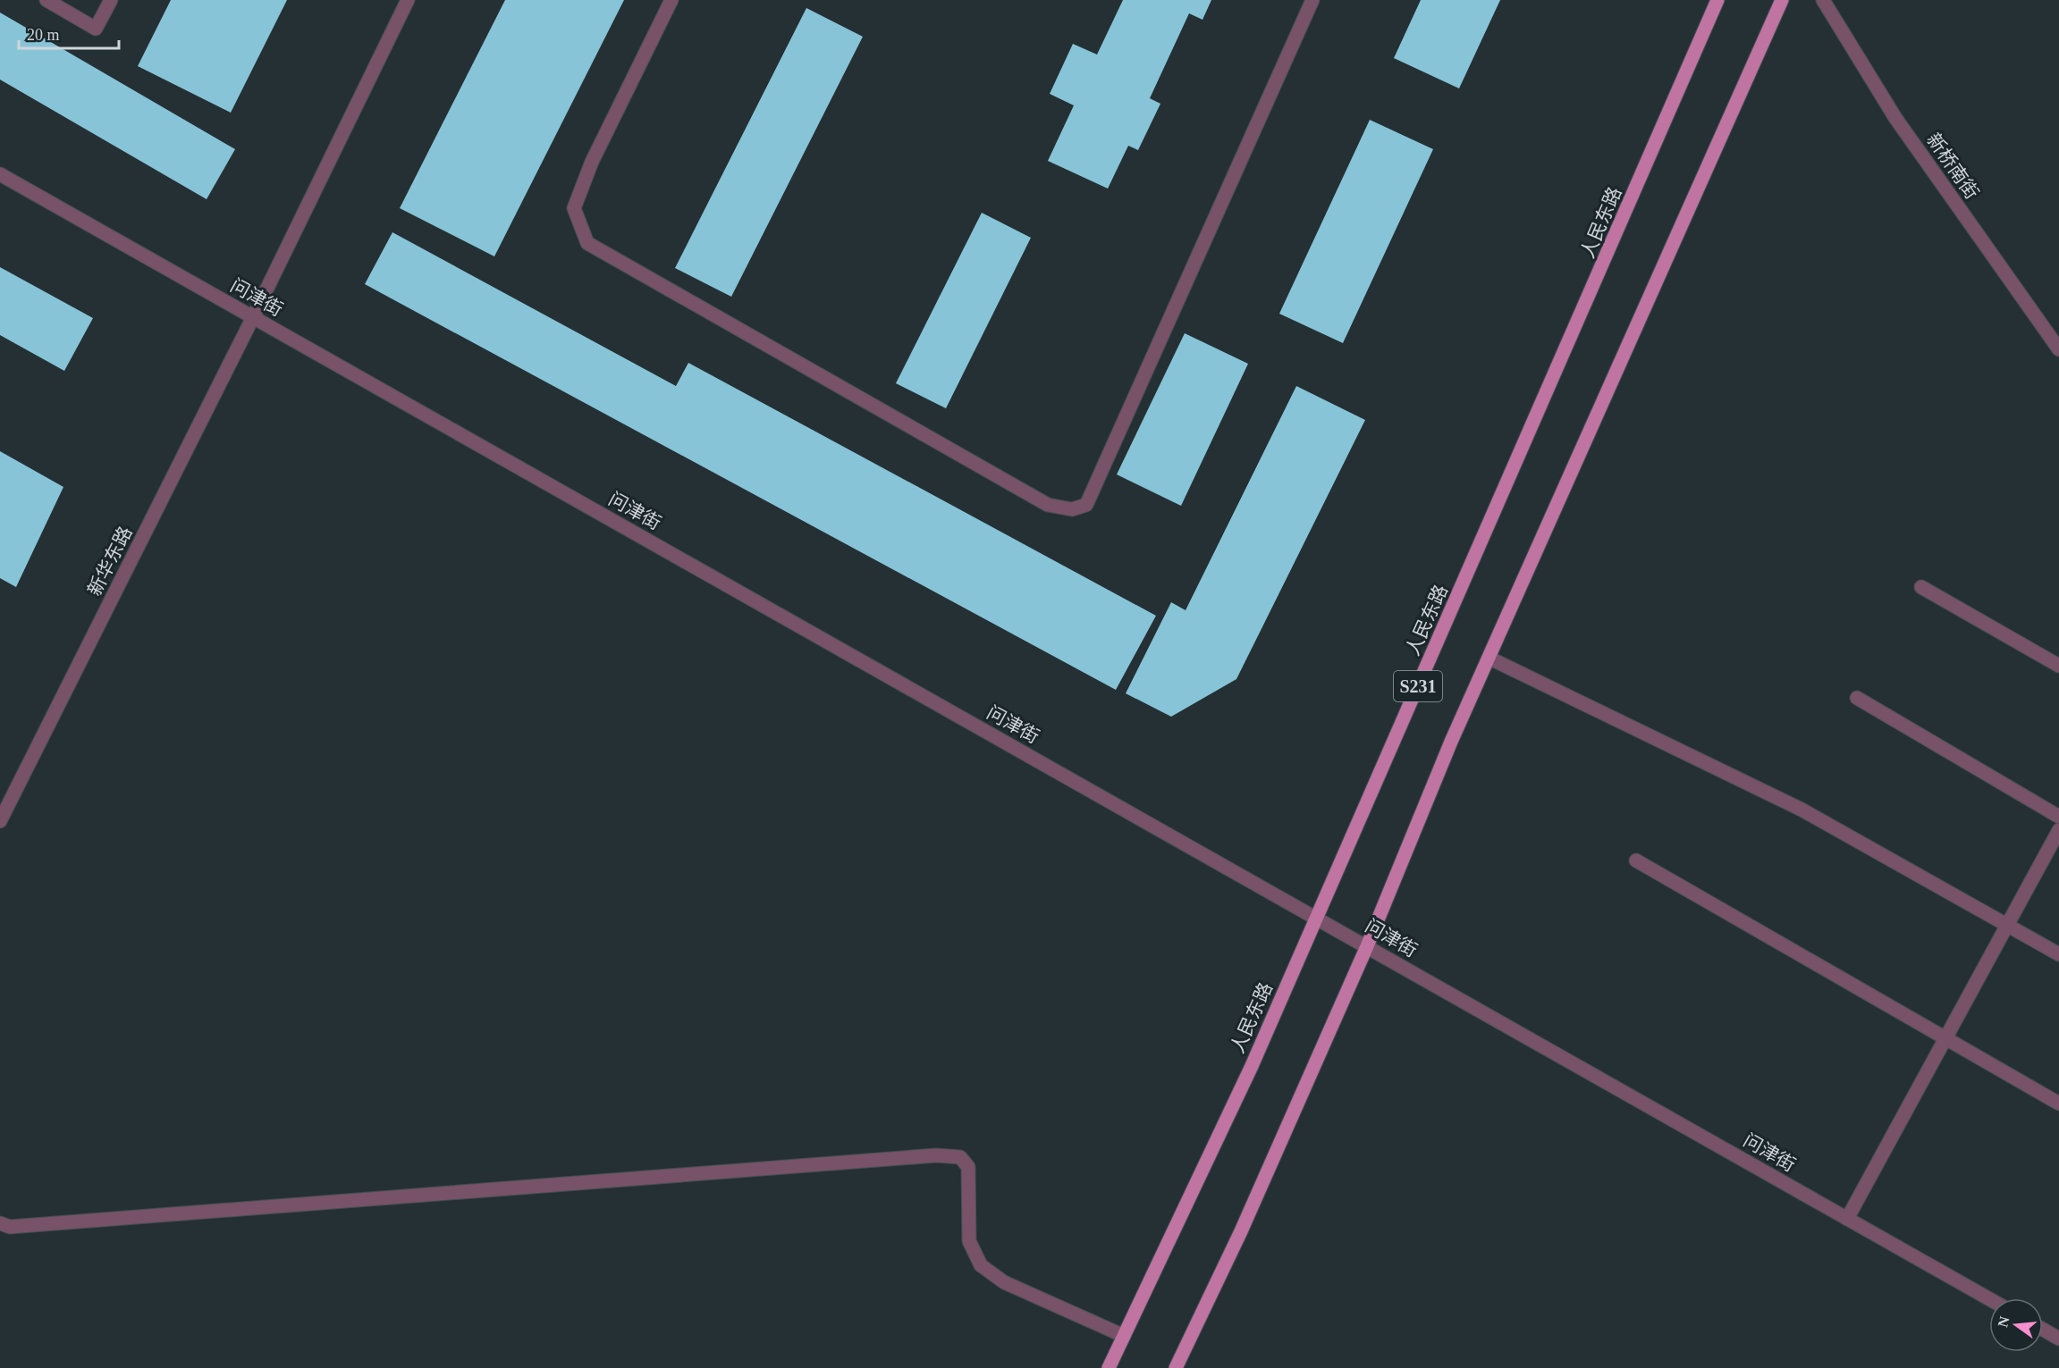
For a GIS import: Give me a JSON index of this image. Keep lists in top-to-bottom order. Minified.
{"streets":{"main road":["人民东路","S231"],"street":["新桥南街","问津街","新华东路"]},"crossings":[["人民东路","问津街"],["问津街","新华东路"],["问津街","S231"]],"scale_bar":"20 m","north":"left"}
